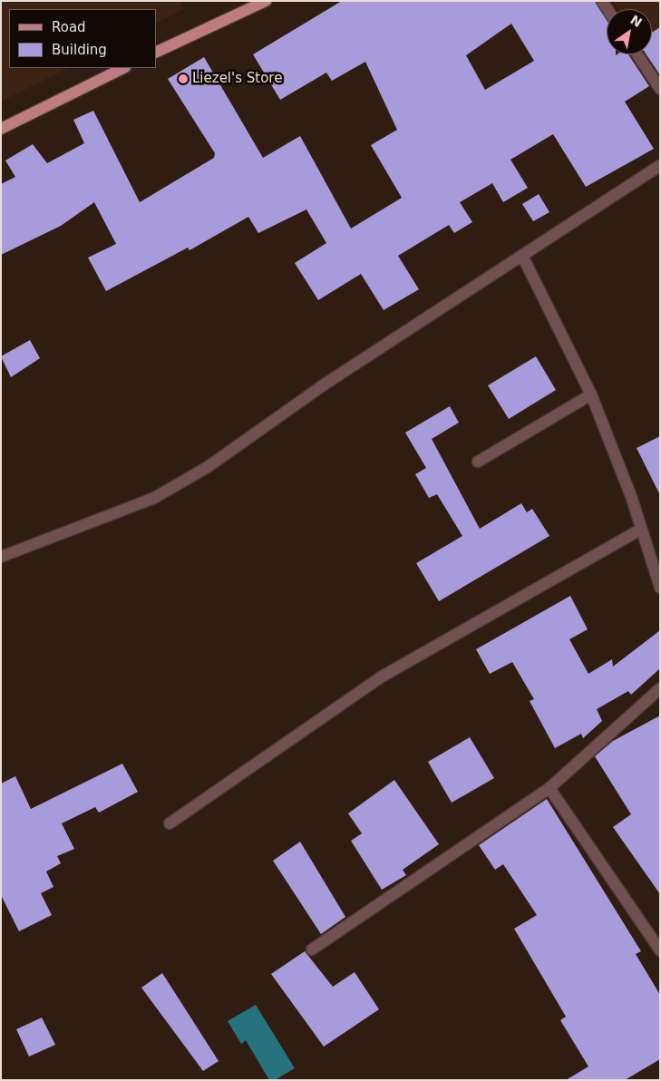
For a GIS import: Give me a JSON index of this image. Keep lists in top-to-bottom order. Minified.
{"places":["Liezel's Store"],"legend":["Road","Building"],"north":"top right"}
